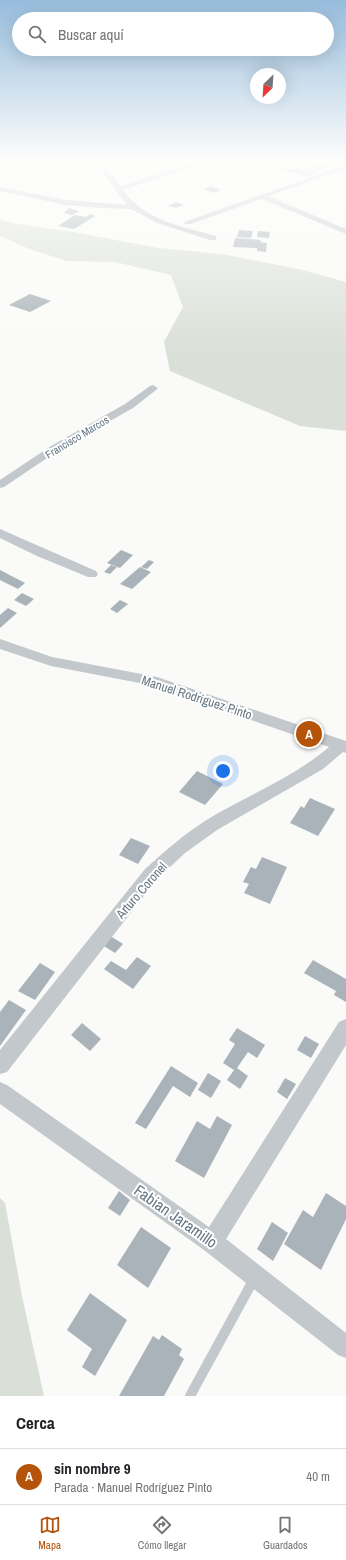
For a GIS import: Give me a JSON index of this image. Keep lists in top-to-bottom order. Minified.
{"streets":{"street":["Francisco Marcos","Manuel Rodríguez Pinto","Arturo Coronel","Fabian Jaramillo"]},"crossings":[["Manuel Rodríguez Pinto","Arturo Coronel"]],"north":"bottom left","page":{"search":"Buscar aquí","pins":"A","heading":"Cerca","list":[{"mark":"A","name":"sin nombre 9","note":"Parada · Manuel Rodríguez Pinto","value":"40 m"}],"nav":["Mapa","Cómo llegar","Guardados"]}}
